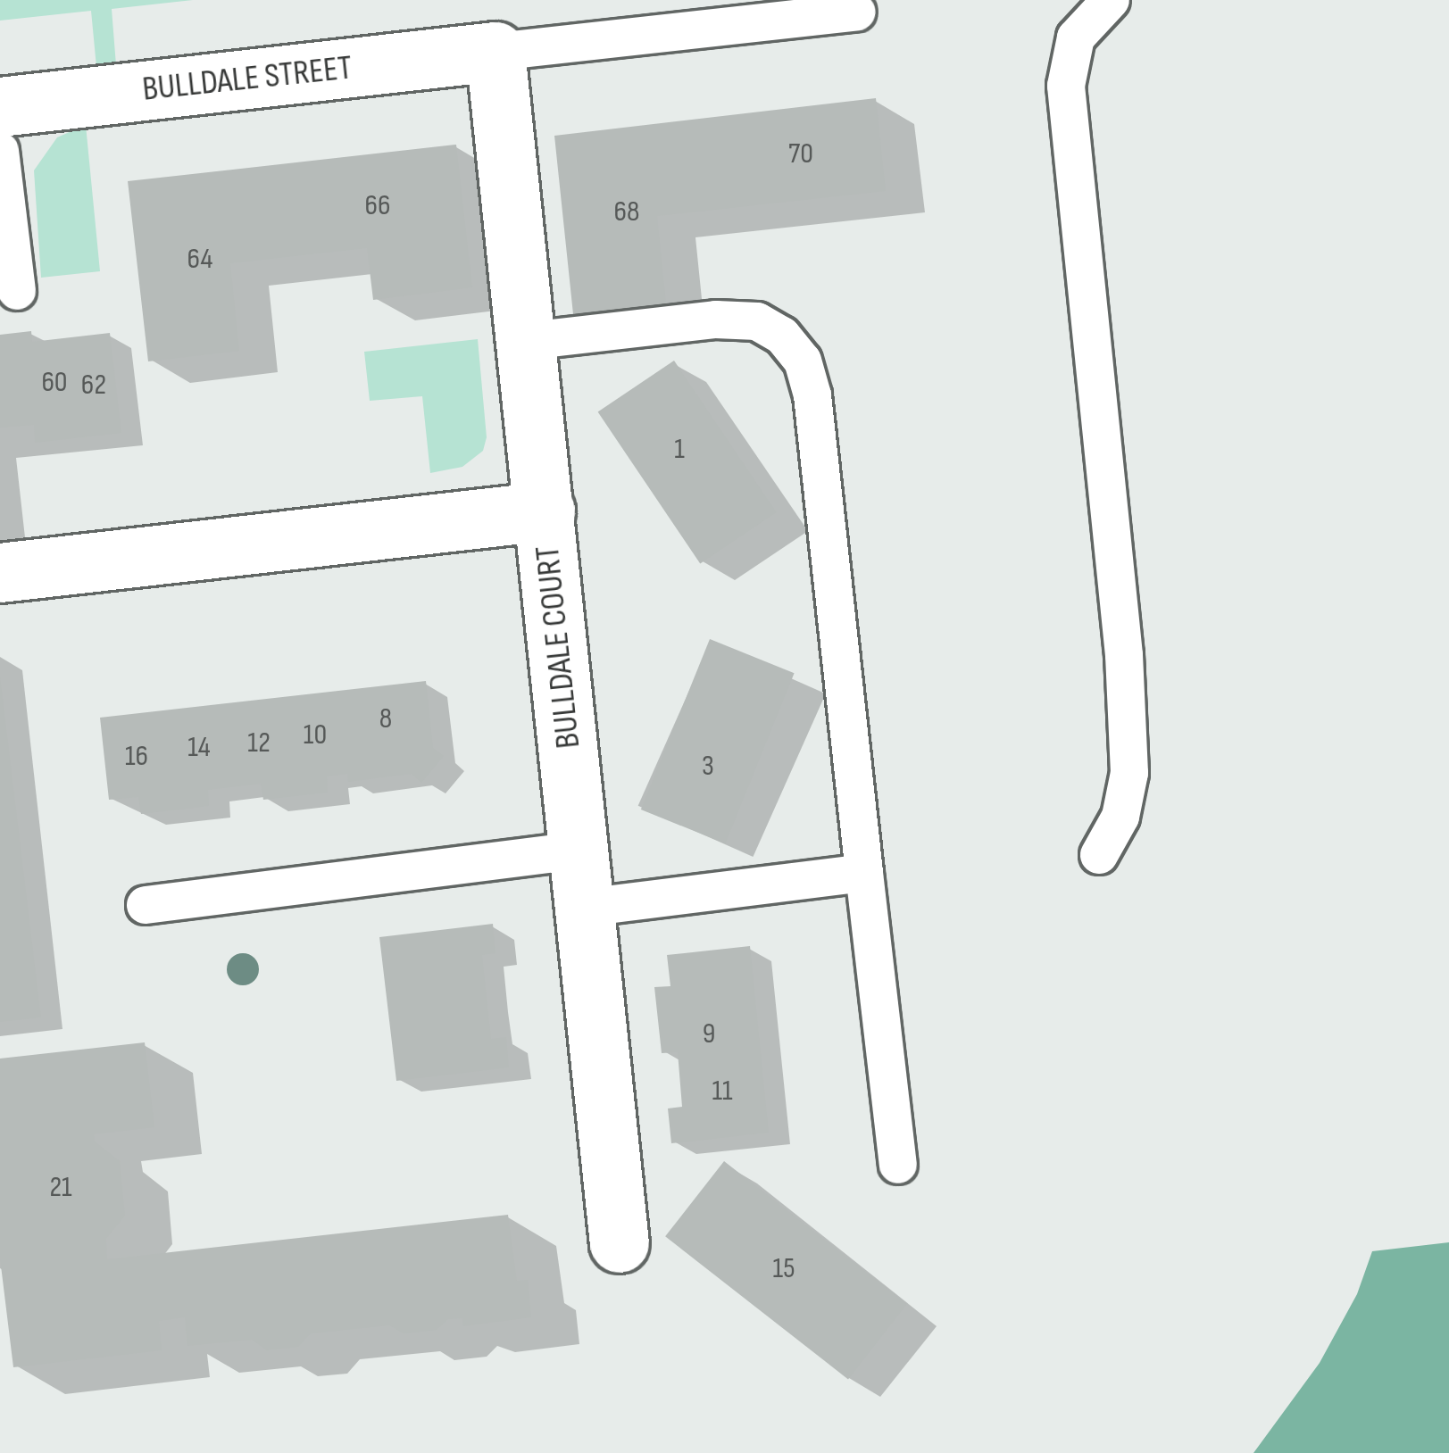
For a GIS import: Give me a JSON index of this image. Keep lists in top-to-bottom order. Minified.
{"streets":{"street":["BULLDALE STREET","BULLDALE COURT"]},"crossings":[["BULLDALE STREET","BULLDALE COURT"]],"house_numbers":["70","66","68","64","60","62","1","8","10","12","14","16","3","9","11","21","15"]}
